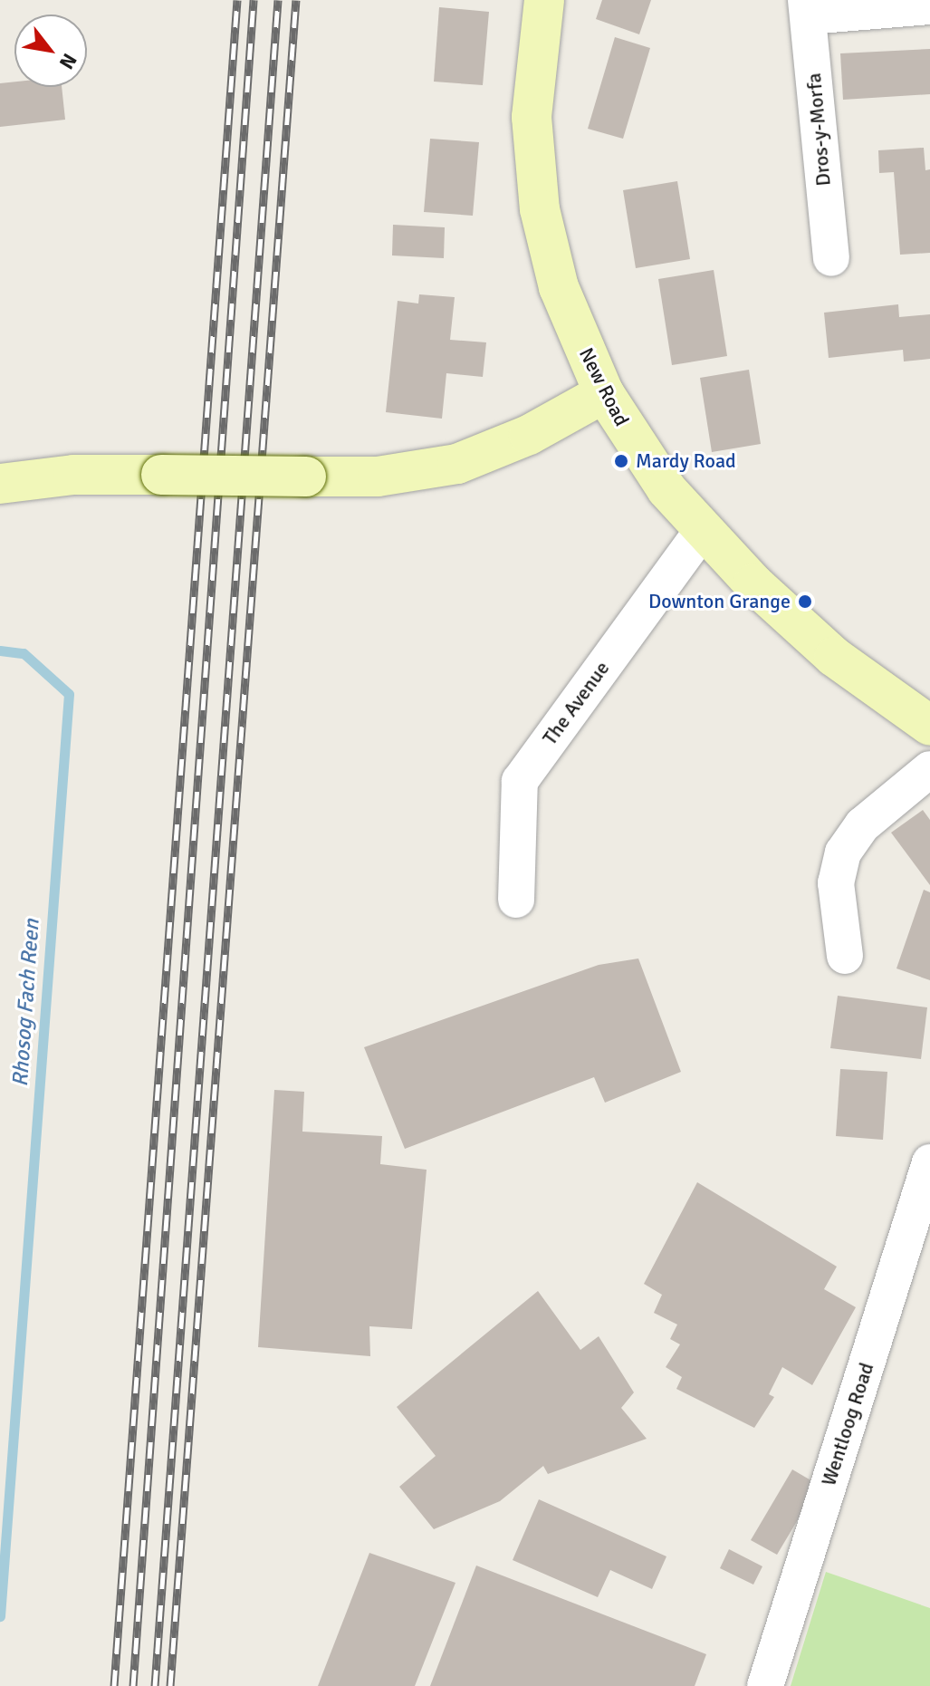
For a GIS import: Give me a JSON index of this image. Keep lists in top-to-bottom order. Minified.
{"streets":{"main road":["New Road"],"street":["Dros-y-Morfa","The Avenue","Wentloog Road"]},"crossings":[["New Road","The Avenue"]],"water":["Rhosog Fach Reen"],"places":["Mardy Road","Downton Grange"],"north":"bottom right"}
